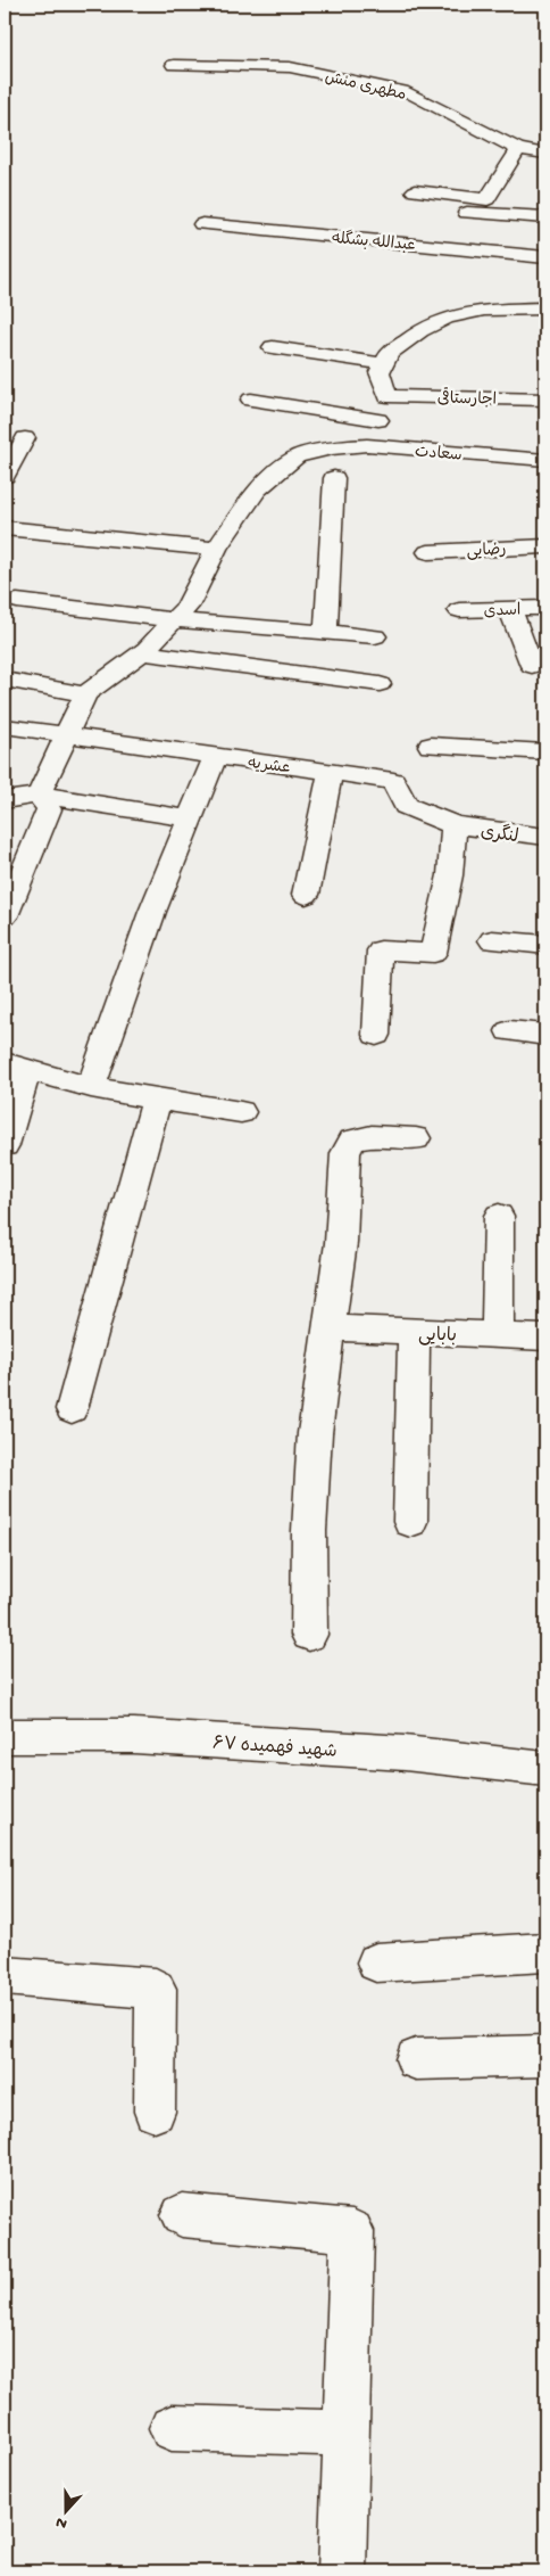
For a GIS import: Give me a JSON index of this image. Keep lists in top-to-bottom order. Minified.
{"streets":{"street":["مطهری منش","عبدالله بشگله","اجارستاقی","سعادت","رضایی","اسدی","عشریه","لنگری","بابایی","شهید فهمیده ۶۷"]},"crossings":[["عشریه","لنگری"]],"north":"bottom"}
